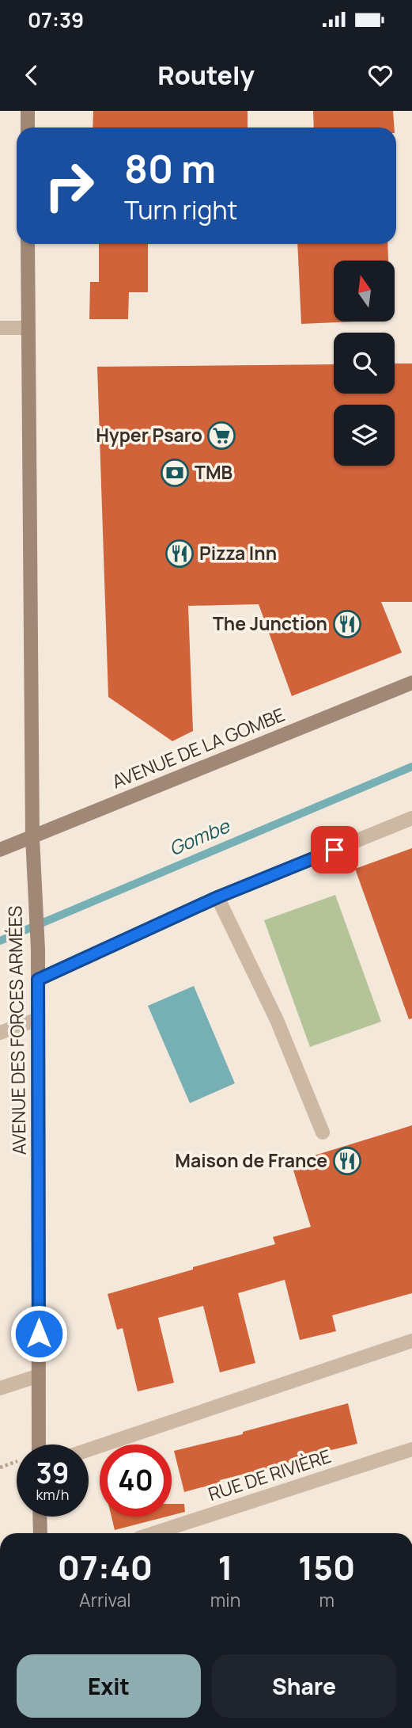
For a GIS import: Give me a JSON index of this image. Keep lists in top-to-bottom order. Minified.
{"streets":{"street":["AVENUE DE LA GOMBE","AVENUE DES FORCES ARMÉES","RUE DE RIVIÈRE"]},"crossings":[["AVENUE DE LA GOMBE","AVENUE DES FORCES ARMÉES"]],"water":["Gombe"],"places":{"supermarket":["Hyper Psaro"],"bank":["TMB"],"restaurant":["Pizza Inn","The Junction","Maison de France"]},"north":"top","page":{"status":"07:39","header":"Routely","turn":["80 m","Turn right"],"speed":"39 km/h","limit":"40","eta":["07:40","Arrival","1","min","150","m"],"buttons":["Exit","Share"]}}
